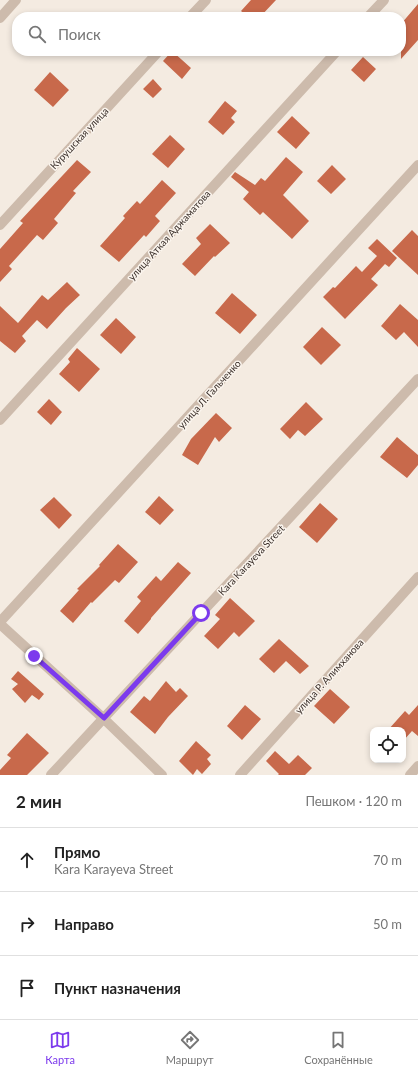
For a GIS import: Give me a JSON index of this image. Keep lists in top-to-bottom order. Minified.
{"streets":{"street":["Курушская улица","улица Аткая Аджаматова","улица Л. Гальченко","Kara Karayeva Street","улица Р. Алимханова"]},"page":{"search":"Поиск","heading":["2 мин","Пешком · 120 m"],"list":[["Прямо","Kara Karayeva Street","70 m"],["Направо","50 m"],"Пункт назначения"],"nav":["Карта","Маршрут","Сохранённые"]}}
